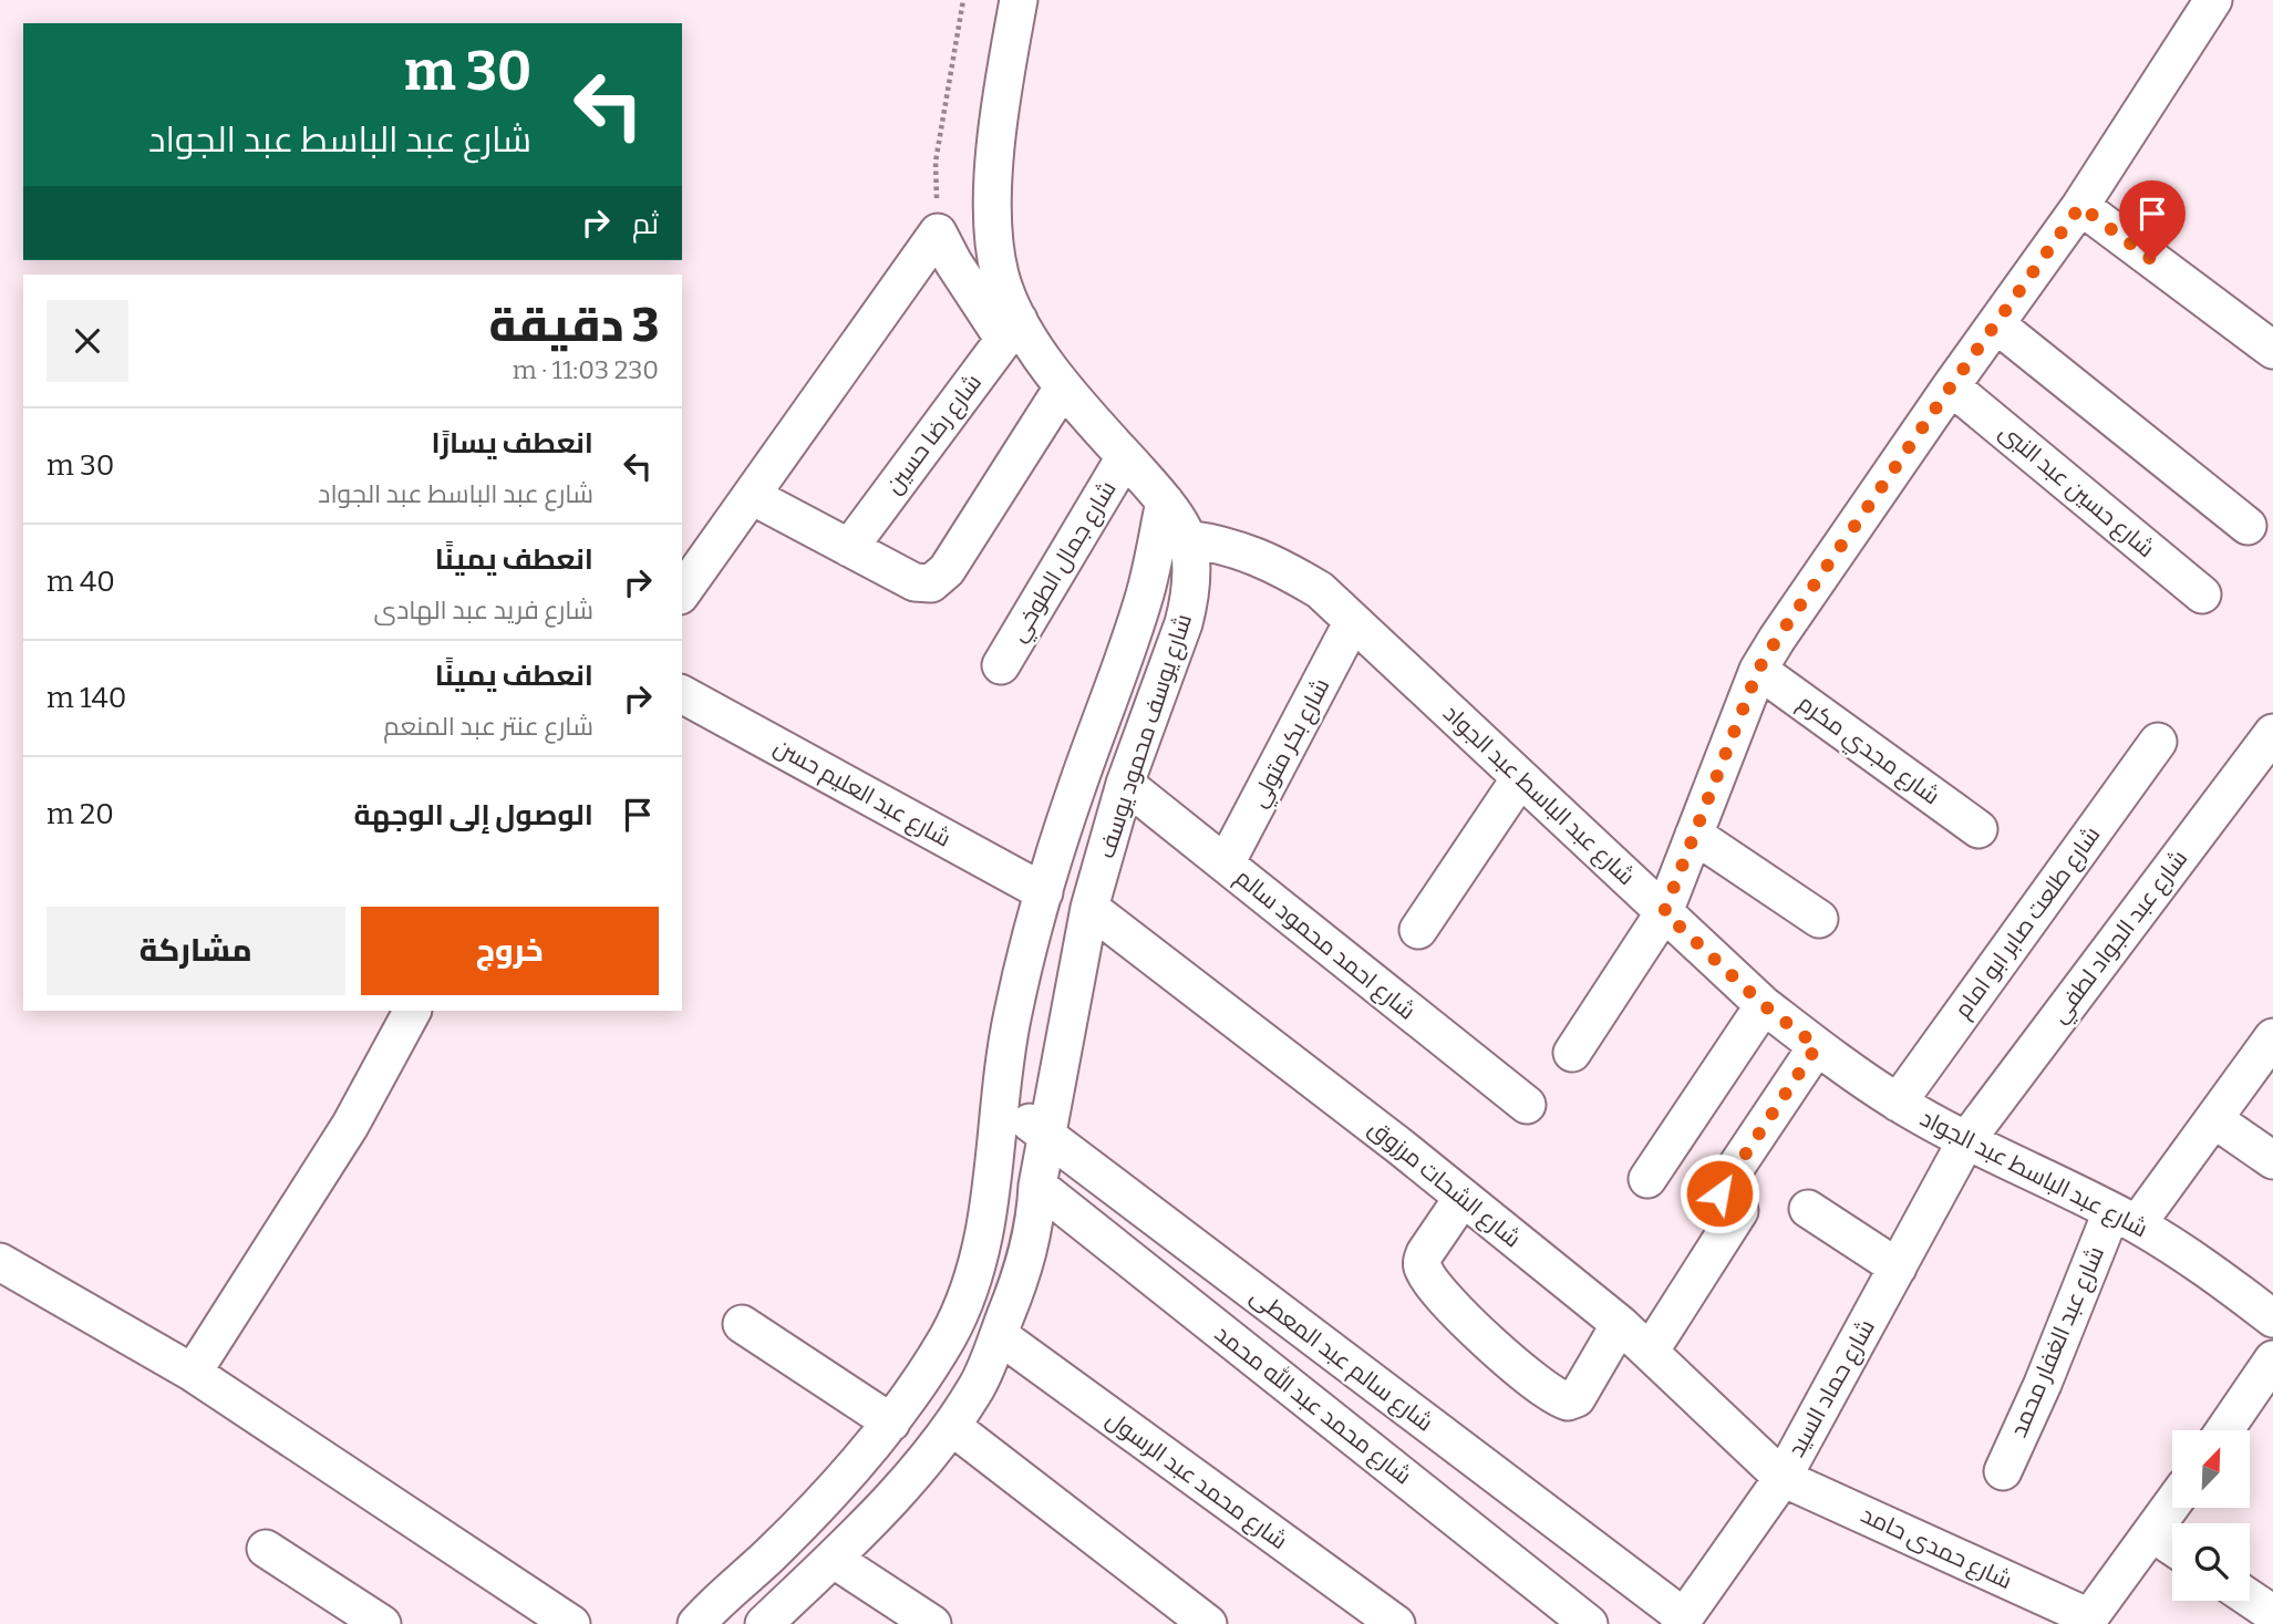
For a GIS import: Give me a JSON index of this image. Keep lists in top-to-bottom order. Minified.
{"streets":{"street":["شارع رضا حسين","شارع حسين عبد النبى","شارع جمال الطوخي","شارع يوسف محمود يوسف","شارع بكر متولي","شارع مجدي مكرم","شارع عبد العليم حسن","شارع عبد الباسط عبد الجواد","شارع طلعت صابر ابو امام","شارع عبد الجواد لطفي","شارع احمد محمود سالم","شارع الشحات مرزوق","شارع عبد الغفار محمد","شارع سالم عبد المعطى","شارع حماد السيد","شارع محمد عبد الله محمد","شارع محمد عبد الرسول","شارع حمدى حامد"]},"crossings":[["شارع رضا حسين","شارع يوسف محمود يوسف"],["شارع جمال الطوخي","شارع يوسف محمود يوسف"],["شارع يوسف محمود يوسف","شارع عبد الباسط عبد الجواد"],["شارع يوسف محمود يوسف","شارع احمد محمود سالم"],["شارع يوسف محمود يوسف","شارع الشحات مرزوق"],["شارع يوسف محمود يوسف","شارع سالم عبد المعطى"],["شارع يوسف محمود يوسف","شارع محمد عبد الله محمد"],["شارع يوسف محمود يوسف","شارع محمد عبد الرسول"],["شارع بكر متولي","شارع عبد الباسط عبد الجواد"],["شارع بكر متولي","شارع احمد محمود سالم"],["شارع عبد الباسط عبد الجواد","شارع طلعت صابر ابو امام"],["شارع عبد الباسط عبد الجواد","شارع عبد الجواد لطفي"],["شارع عبد الباسط عبد الجواد","شارع عبد الغفار محمد"],["شارع عبد الباسط عبد الجواد","شارع حماد السيد"],["شارع عبد الجواد لطفي","شارع حماد السيد"],["شارع الشحات مرزوق","شارع حماد السيد"],["شارع الشحات مرزوق","شارع حمدى حامد"],["شارع سالم عبد المعطى","شارع حماد السيد"],["شارع حماد السيد","شارع حمدى حامد"]],"north":"top right","page":{"turn":["30 m","شارع عبد الباسط عبد الجواد"],"then":"ثم","heading":["3 دقيقة","230 m · 11:03"],"list":[{"name":"انعطف يسارًا","note":"شارع عبد الباسط عبد الجواد","value":"30 m"},{"name":"انعطف يمينًا","note":"شارع فريد عبد الهادى","value":"40 m"},{"name":"انعطف يمينًا","note":"شارع عنتر عبد المنعم","value":"140 m"},{"name":"الوصول إلى الوجهة","value":"20 m"}],"buttons":["خروج","مشاركة"]}}
